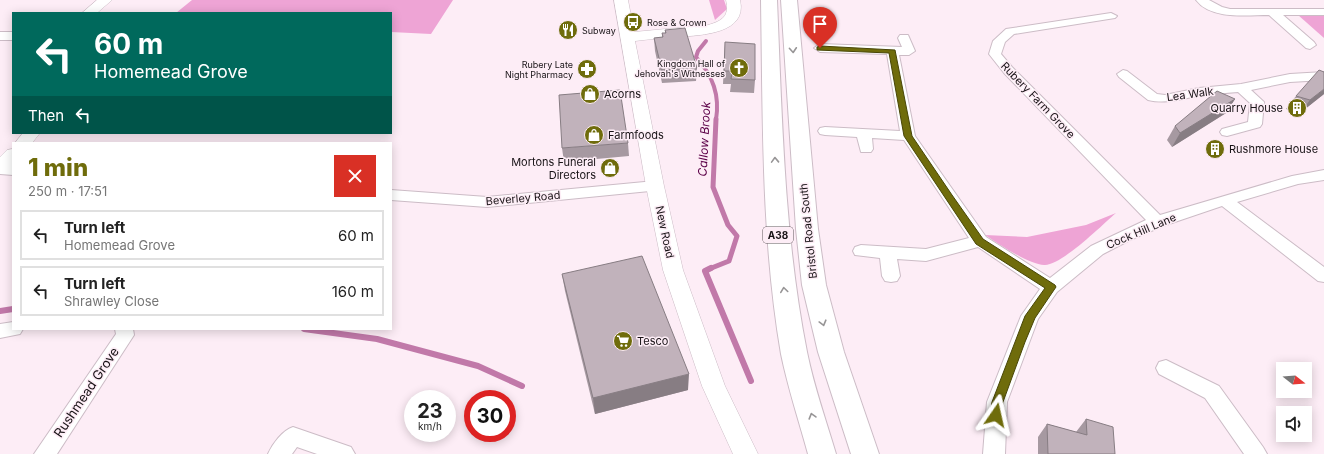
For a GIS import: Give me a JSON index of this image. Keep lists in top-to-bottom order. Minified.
{"streets":{"highway":["Bristol Road South","A38"],"street":["Lea Walk","Rubery Farm Grove","Beverley Road","Cock Hill Lane","New Road","Rushmead Grove"]},"crossings":[["Rubery Farm Grove","Cock Hill Lane"],["Beverley Road","New Road"]],"water":["Callow Brook"],"places":{"bus stop":["Rose & Crown"],"restaurant":["Subway"],"church":["Kingdom Hall of Jehovah's Witnesses"],"pharmacy":["Rubery Late Night Pharmacy"],"shop":["Acorns","Farmfoods","Mortons Funeral Directors"],"building":["Quarry House","Rushmore House"],"supermarket":["Tesco"]},"north":"right","page":{"turn":["60 m","Homemead Grove"],"then":"Then","heading":["1 min","250 m · 17:51"],"list":[{"name":"Turn left","note":"Homemead Grove","value":"60 m"},{"name":"Turn left","note":"Shrawley Close","value":"160 m"}],"speed":"23 km/h","limit":"30"}}
